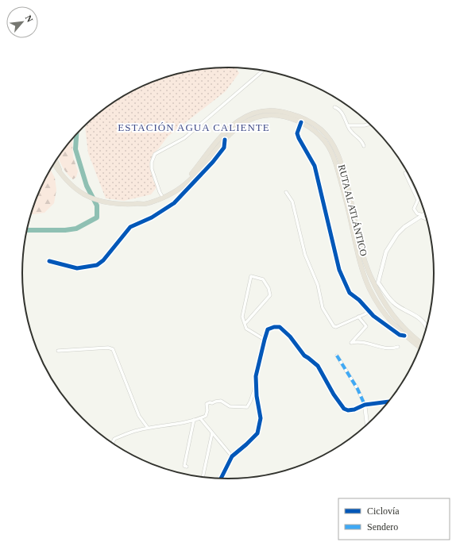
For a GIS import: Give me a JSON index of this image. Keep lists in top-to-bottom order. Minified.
{"streets":{"highway":["RUTA AL ATLÁNTICO"]},"districts":["ESTACIÓN AGUA CALIENTE"],"legend":["Ciclovía","Sendero"],"north":"top right"}
